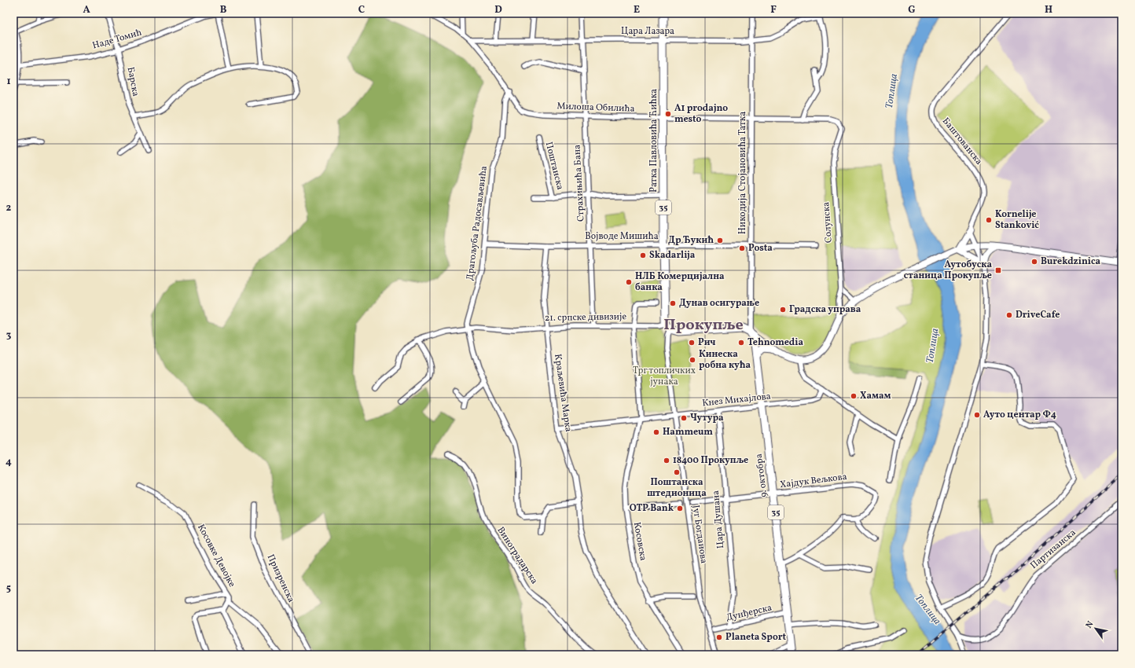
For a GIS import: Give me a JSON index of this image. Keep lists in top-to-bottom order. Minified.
{"streets":{"main road":["Ратка Павловића Ћићка","35","21. српске дивизије","9. октобра"],"street":["Цара Лазара","Наде Томић","Барска","Милоша Обилића","Баштованска","Поштанска","Никодија Стојановића Татка","Страхињића Бана","Солунска","Драгољуба Радосављевића","Војводе Мишића","Краљевића Марка","Кнез Михајлова","Хајдук Вељкова","Цара Душана","Југ Богданова","Косовска","Партизанска","Косовке Девојке","Виноградарска","Призренска","Дунђерска"]},"crossings":[["Цара Лазара","Милоша Обилића"],["Цара Лазара","Ратка Павловића Ћићка"],["Цара Лазара","Никодија Стојановића Татка"],["Цара Лазара","Страхињића Бана"],["Наде Томић","Барска"],["Милоша Обилића","Ратка Павловића Ћићка"],["Милоша Обилића","Никодија Стојановића Татка"],["Милоша Обилића","Страхињића Бана"],["Милоша Обилића","Солунска"],["Милоша Обилића","Драгољуба Радосављевића"],["Ратка Павловића Ћићка","Поштанска"],["Ратка Павловића Ћићка","Војводе Мишића"],["Ратка Павловића Ћићка","21. српске дивизије"],["Поштанска","Страхињића Бана"],["Никодија Стојановића Татка","Војводе Мишића"],["Никодија Стојановића Татка","21. српске дивизије"],["Никодија Стојановића Татка","9. октобра"],["Страхињића Бана","Војводе Мишића"],["Страхињића Бана","21. српске дивизије"],["Драгољуба Радосављевића","Војводе Мишића"],["Драгољуба Радосављевића","21. српске дивизије"],["Војводе Мишића","Краљевића Марка"],["21. српске дивизије","Краљевића Марка"],["21. српске дивизије","9. октобра"],["Краљевића Марка","Кнез Михајлова"],["Кнез Михајлова","9. октобра"],["Кнез Михајлова","Цара Душана"],["Кнез Михајлова","Југ Богданова"],["Кнез Михајлова","Косовска"],["9. октобра","Хајдук Вељкова"],["9. октобра","Дунђерска"],["Хајдук Вељкова","Цара Душана"],["Цара Душана","Дунђерска"]],"districts":["Прокупље"],"water":["Топлица"],"parks":["Трг топличких јунака"],"places":{"other":["A1 prodajno mesto","Kornelije Stanković","Др Ђукић","Posta","Skadarlija","Burekdzinica","НЛБ Комерцијална банка","Дунав осигурање","Градска управа","DriveCafe","Рич","Tehnomedia","Кинеска робна кућа","Хамам","Ауто центар Ф4","Чутура","Hammeum","18400 Прокупље","Поштанска штедионица","OTP Bank","Planeta Sport"],"transit":["Аутобуска станица Прокупље"]},"north":"top left","grid":{"columns":["A","B","C","D","E","F","G","H"],"rows":["1","2","3","4","5"]}}
